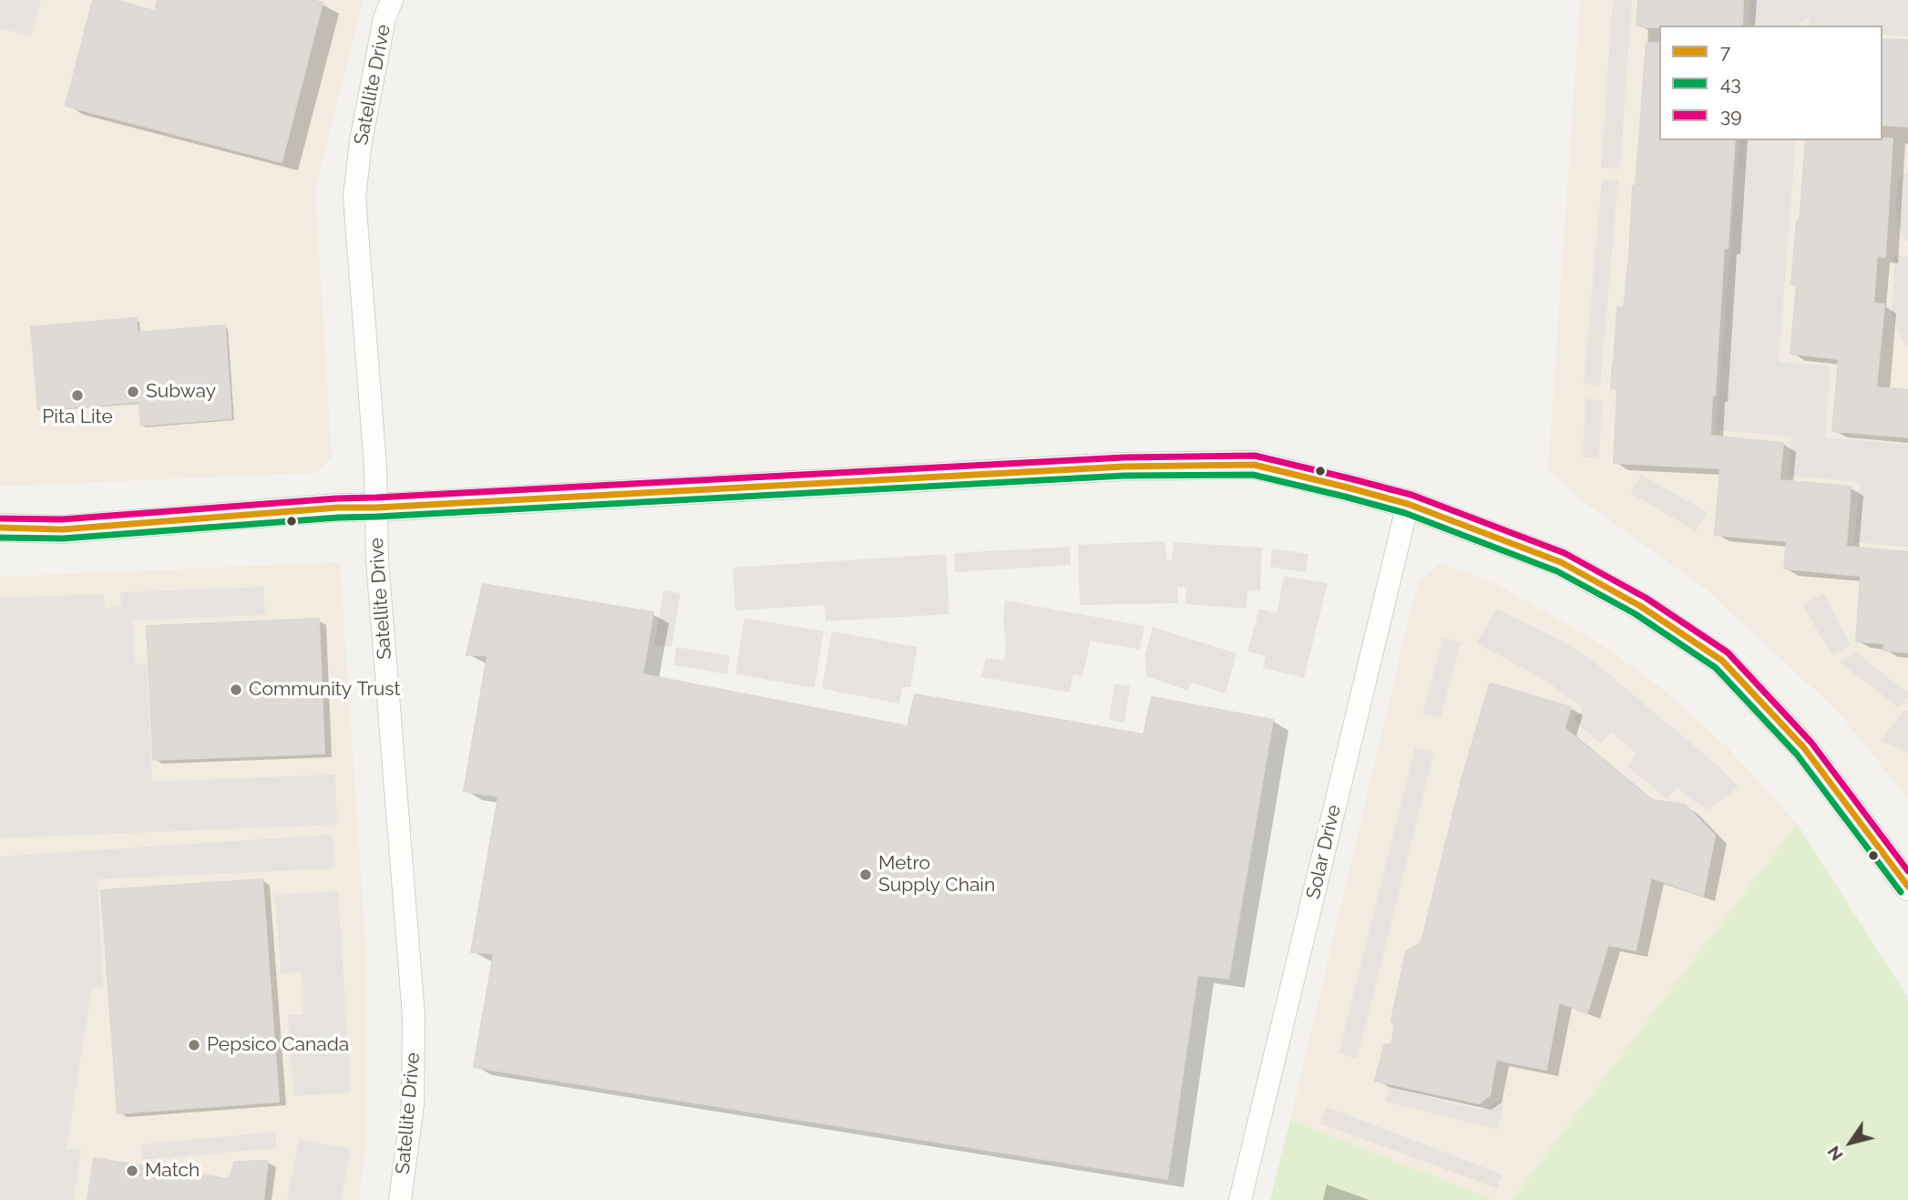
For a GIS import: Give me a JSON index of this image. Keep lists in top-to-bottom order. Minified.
{"streets":{"street":["Satellite Drive","Solar Drive"]},"places":["Subway","Pita Lite","Community Trust","Metro Supply Chain","Pepsico Canada","Match"],"lines":["transit line 39","transit line 7","transit line 43"],"legend":["7","43","39"],"north":"bottom left"}
